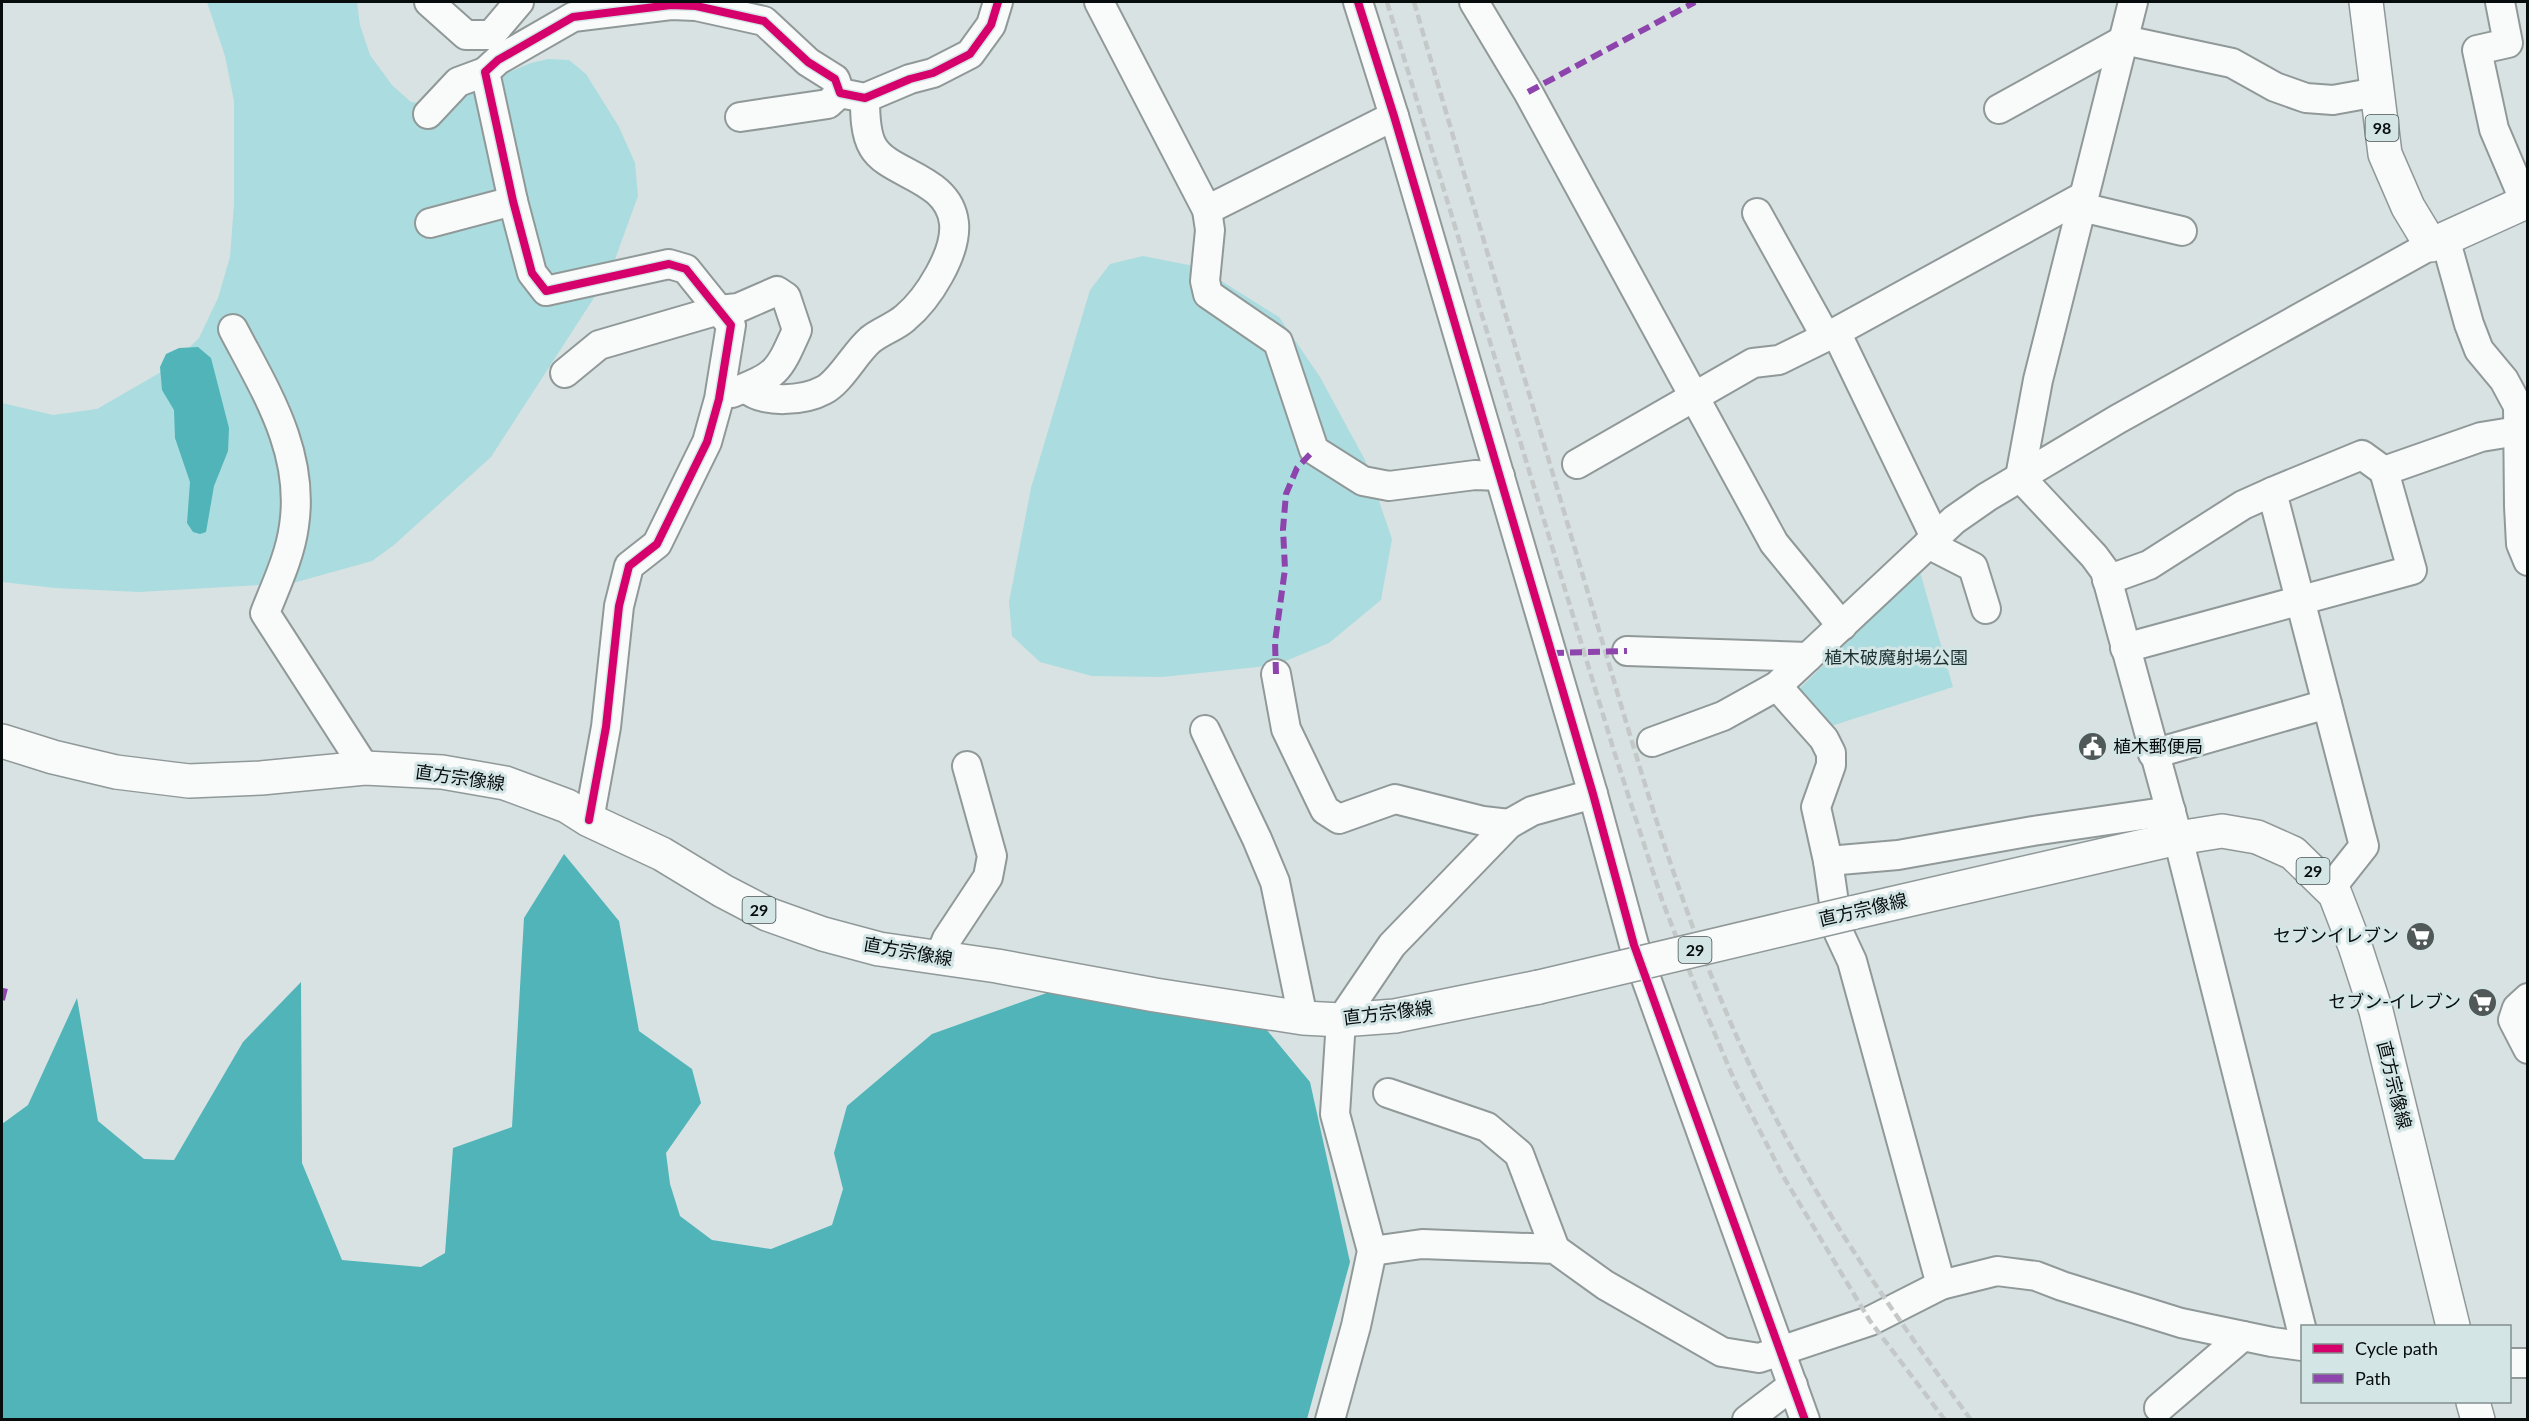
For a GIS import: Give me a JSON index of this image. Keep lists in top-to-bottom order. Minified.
{"streets":{"main road":["98","直方宗像線","29"]},"parks":["植木破魔射場公園"],"places":{"public building":["植木郵便局"],"supermarket":["セブンイレブン","セブン-イレブン"]},"legend":["Cycle path","Path"]}
